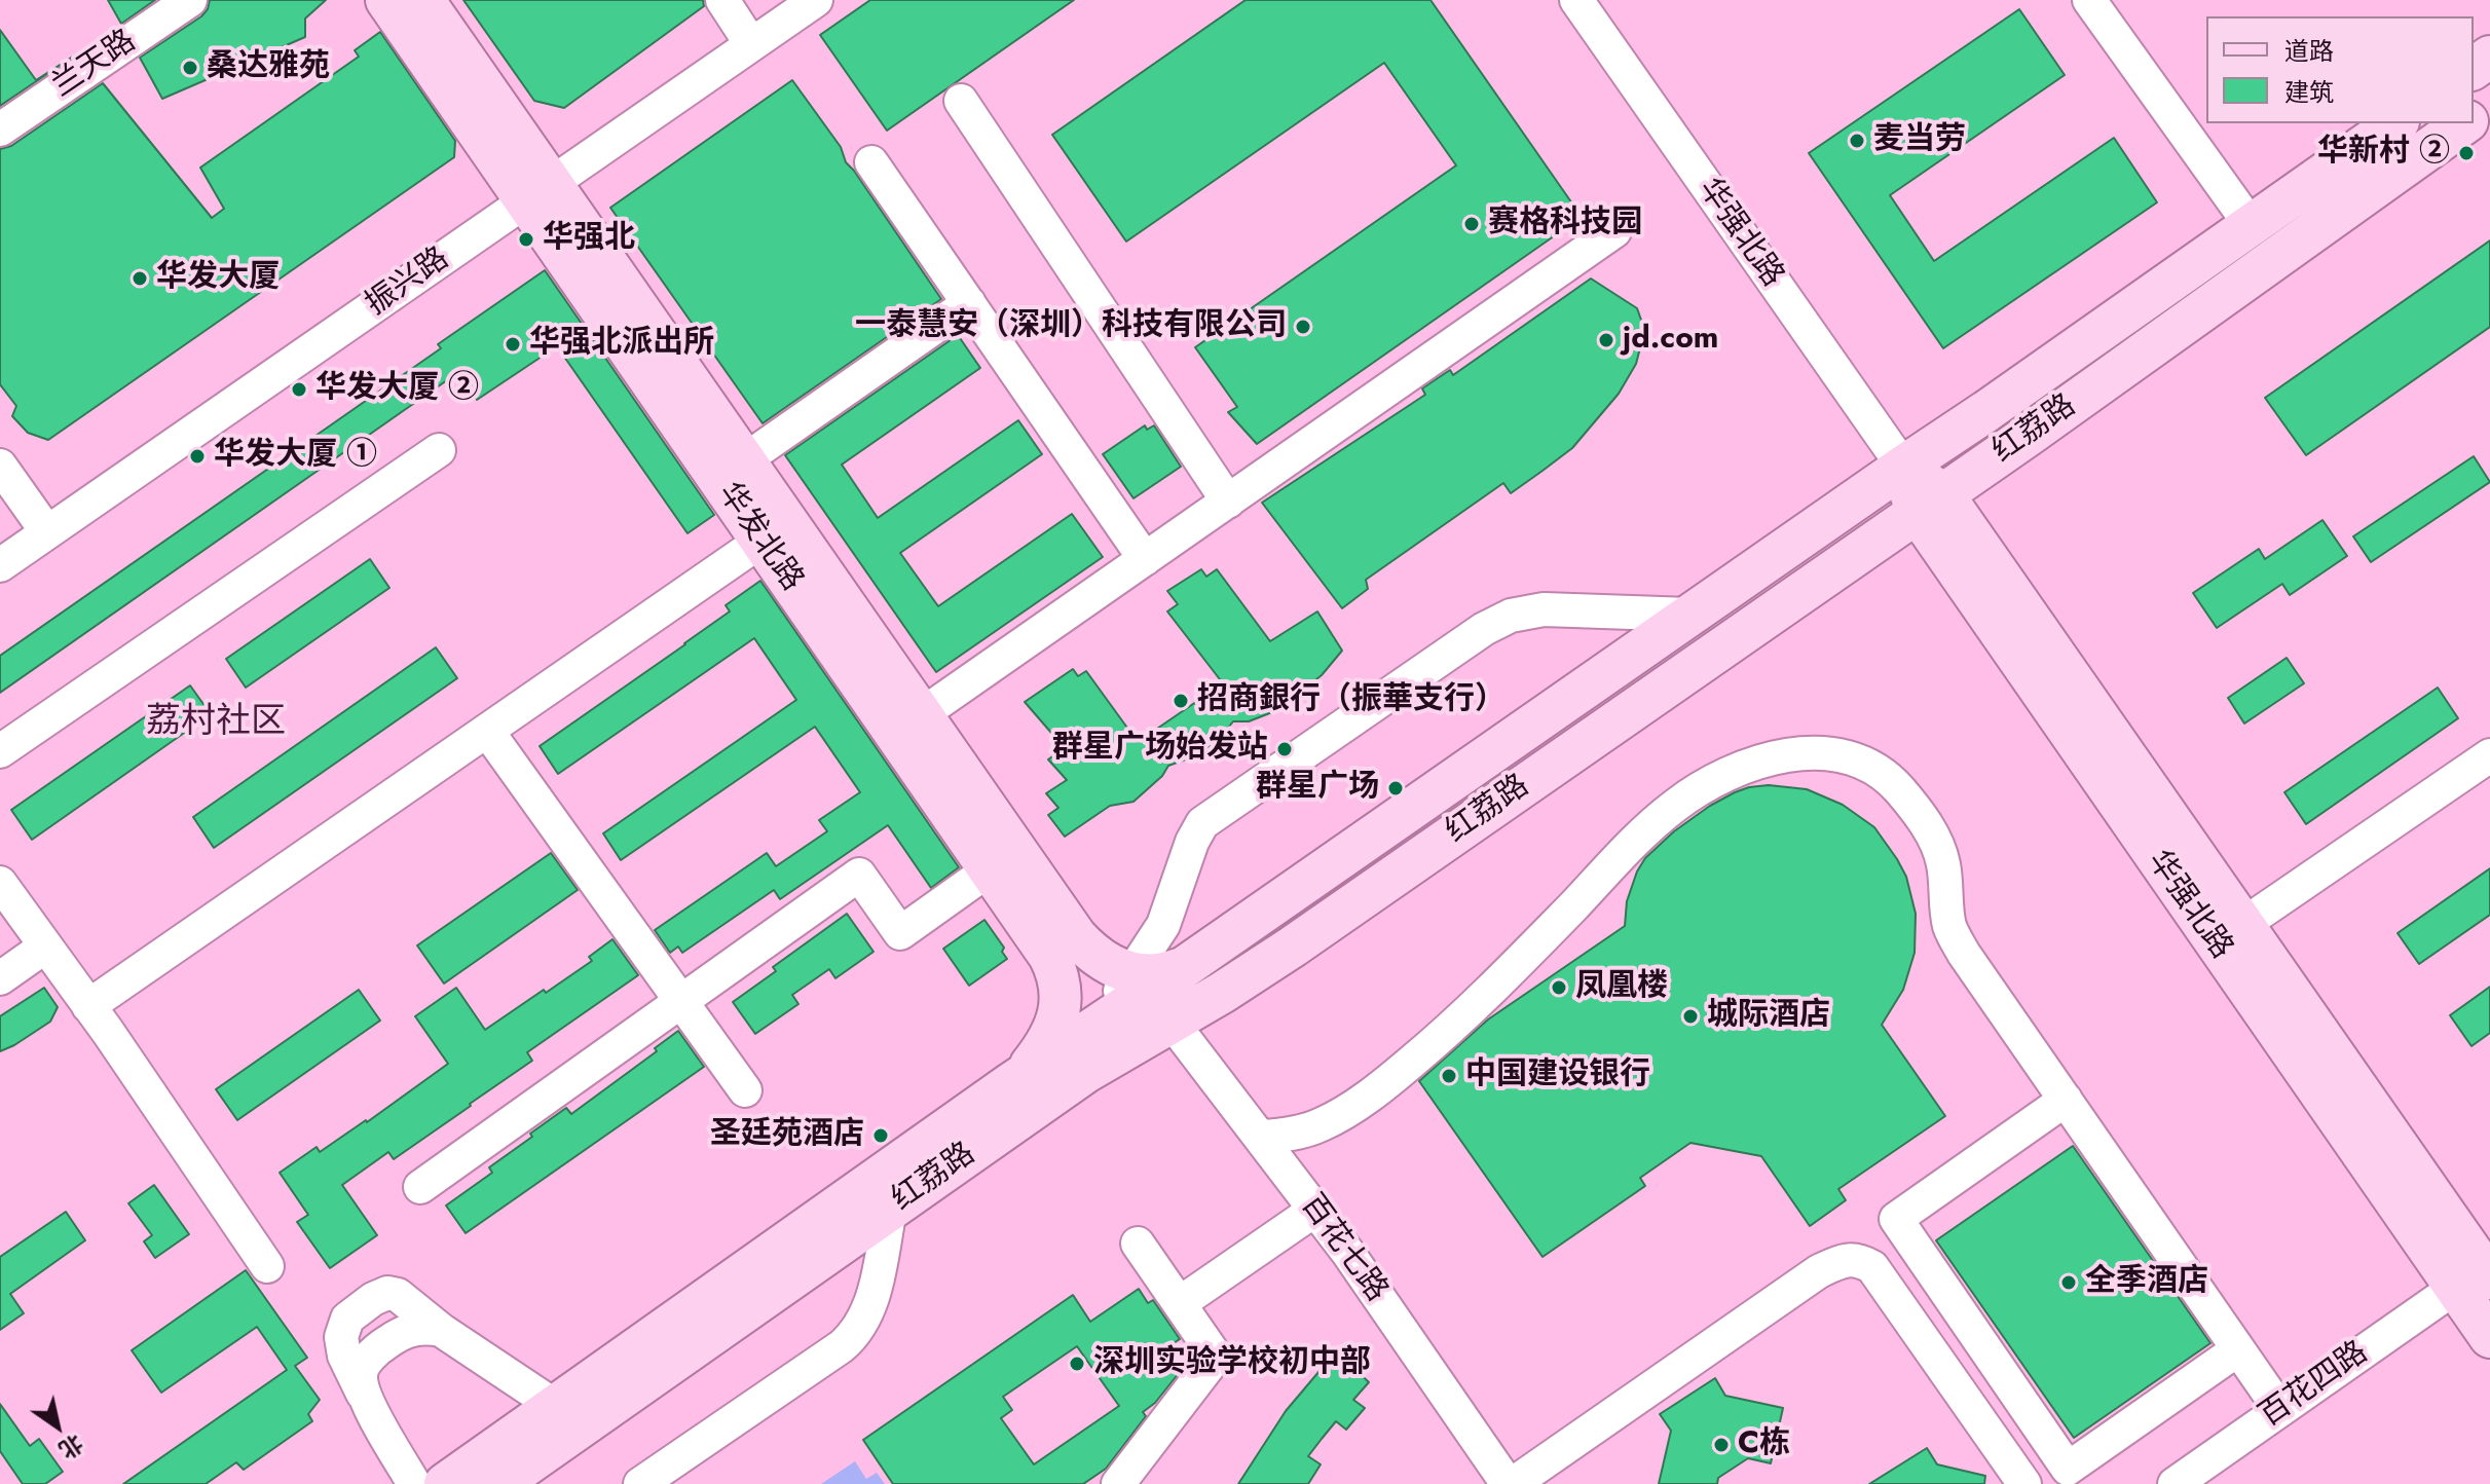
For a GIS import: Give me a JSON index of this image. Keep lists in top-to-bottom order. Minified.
{"streets":{"main road":["华强北路","红荔路","华发北路"],"street":["兰天路","振兴路","百花七路","百花四路"]},"crossings":[["华强北路","红荔路"],["华强北路","百花四路"],["振兴路","华发北路"],["红荔路","华发北路"],["红荔路","百花七路"]],"districts":["荔村社区"],"places":["桑达雅苑","麦当劳","华新村 ②","赛格科技园","华强北","华发大厦","一泰慧安（深圳）科技有限公司","jd.com","华强北派出所","华发大厦 ②","华发大厦 ①","招商銀行（振華支行）","群星广场始发站","群星广场","凤凰楼","城际酒店","中国建设银行","圣廷苑酒店","全季酒店","深圳实验学校初中部","C栋"],"legend":["道路","建筑"],"north":"bottom right"}
